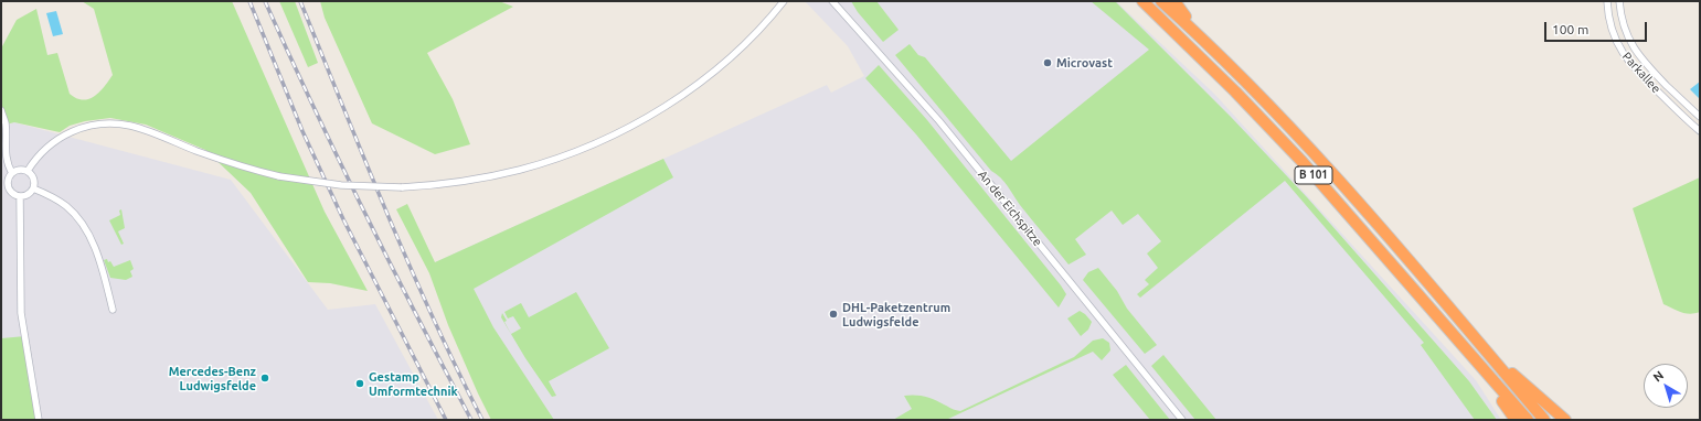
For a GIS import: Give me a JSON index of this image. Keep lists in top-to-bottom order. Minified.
{"streets":{"highway":["B 101"],"street":["Parkallee","An der Eichspitze"]},"places":["Microvast","DHL-Paketzentrum Ludwigsfelde","Mercedes-Benz Ludwigsfelde","Gestamp Umformtechnik"],"scale_bar":"100 m","north":"top left"}
